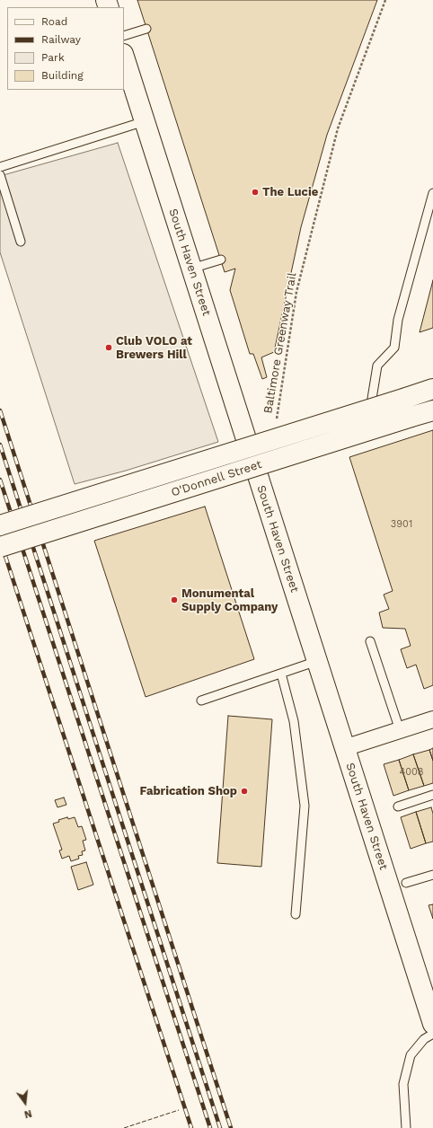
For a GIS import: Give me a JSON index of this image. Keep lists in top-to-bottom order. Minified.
{"streets":{"street":["South Haven Street","O'Donnell Street"],"path":["Baltimore Greenway Trail"]},"crossings":[["South Haven Street","O'Donnell Street"]],"places":["The Lucie","Club VOLO at Brewers Hill","Monumental Supply Company","Fabrication Shop"],"house_numbers":["3901","4008"],"legend":["Road","Railway","Park","Building"],"north":"bottom"}
